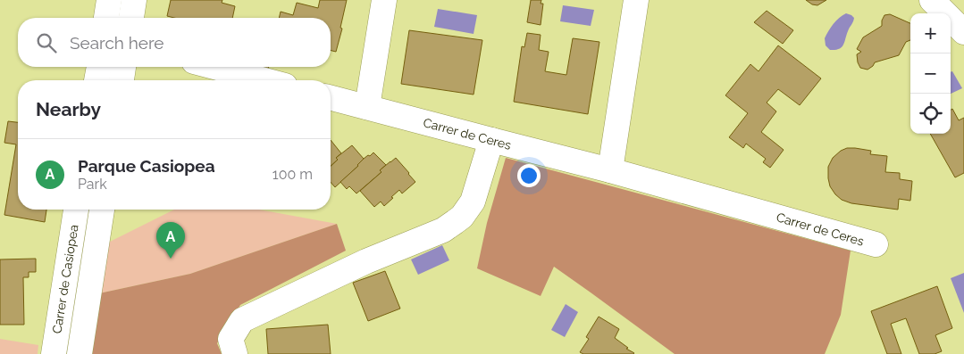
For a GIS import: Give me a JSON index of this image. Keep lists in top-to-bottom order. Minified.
{"streets":{"street":["Carrer de Ceres","Carrer de Casiopea"]},"page":{"map_buttons":["+","−"],"search":"Search here","heading":"Nearby","list":[{"mark":"A","name":"Parque Casiopea","note":"Park","value":"100 m"}],"pins":"A"}}
